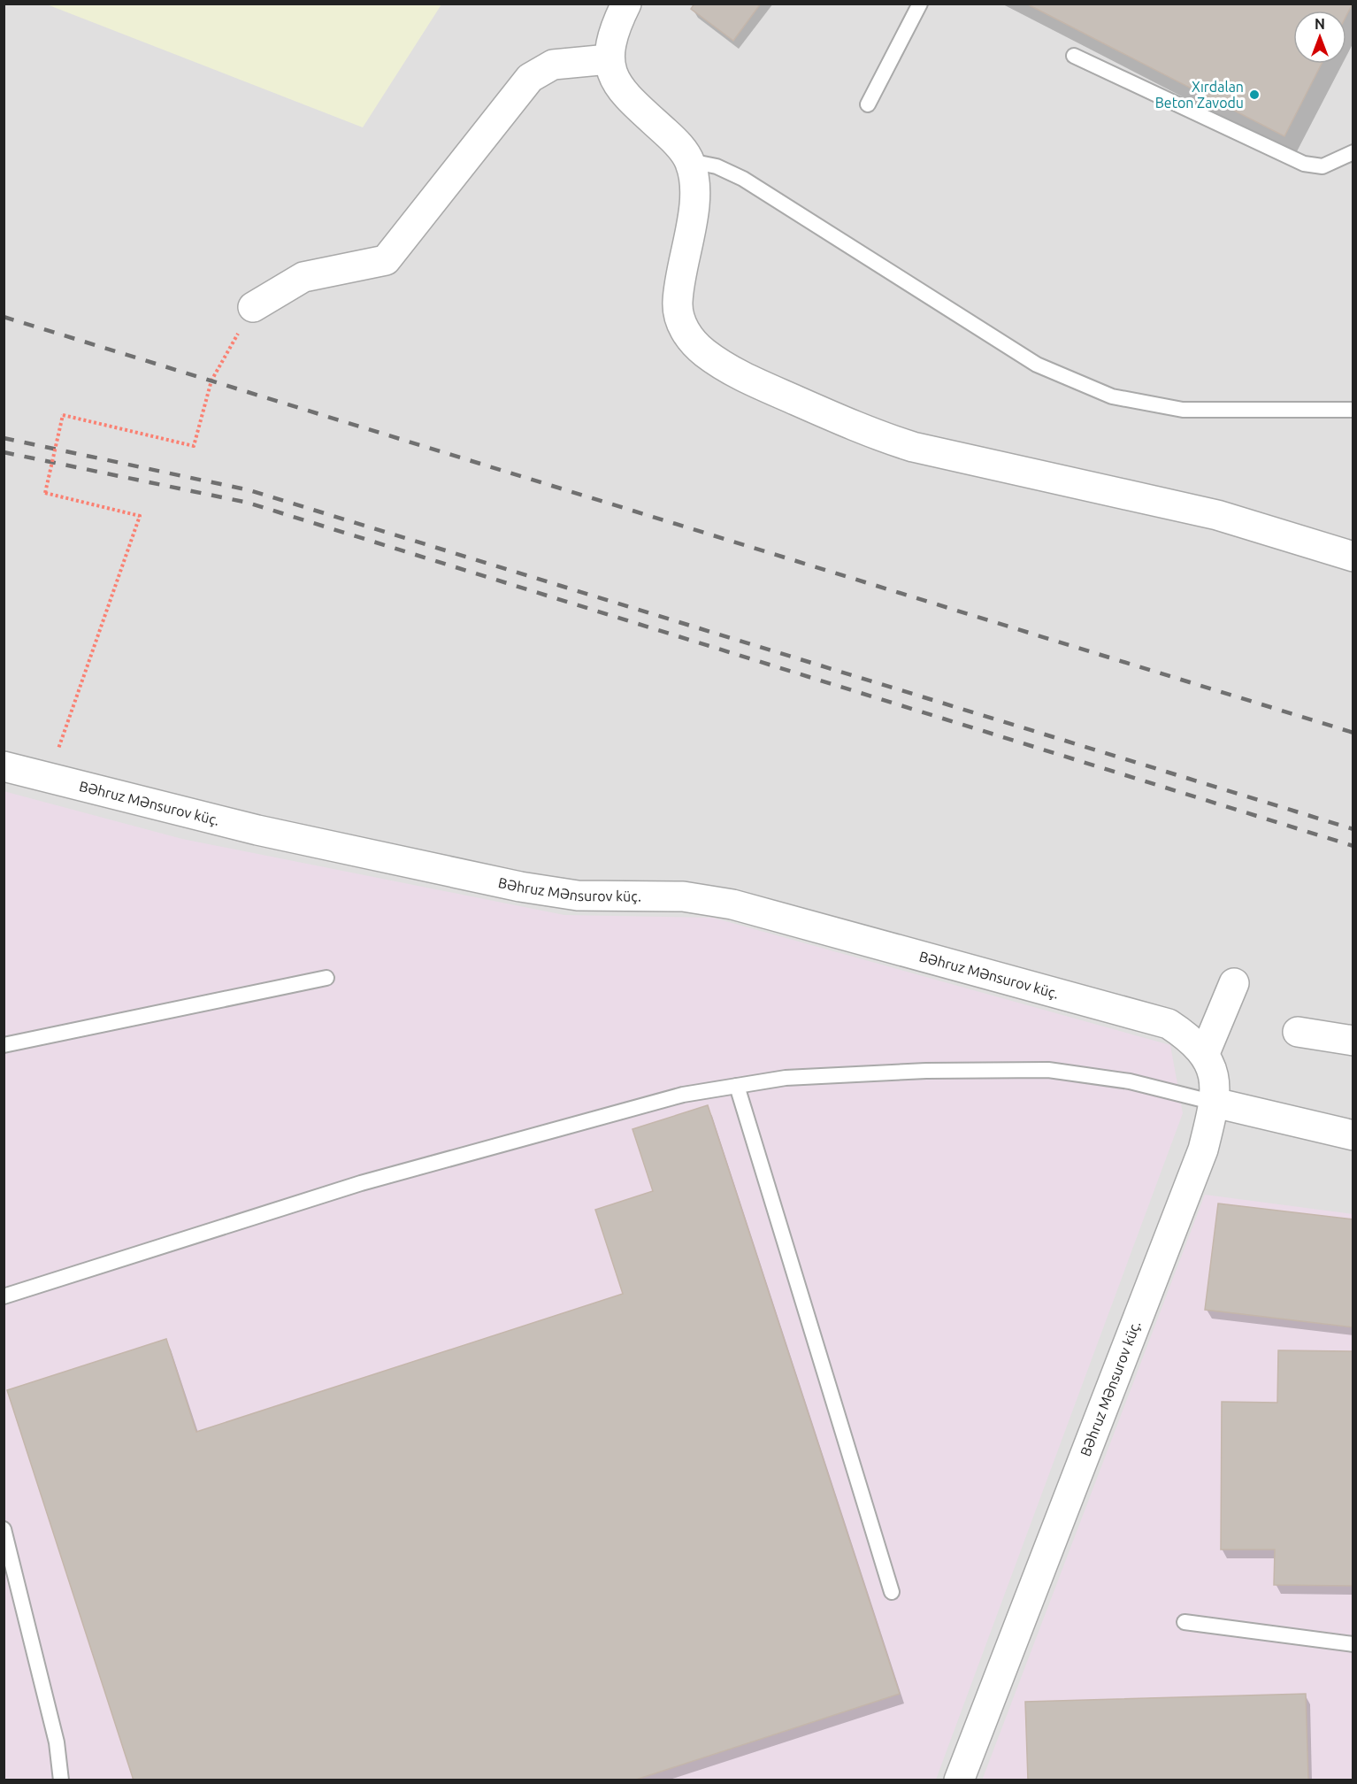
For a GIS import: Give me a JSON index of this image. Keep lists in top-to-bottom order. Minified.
{"streets":{"street":["Bəhruz Mənsurov küç."]},"places":["Xırdalan Beton Zavodu"],"north":"top"}
